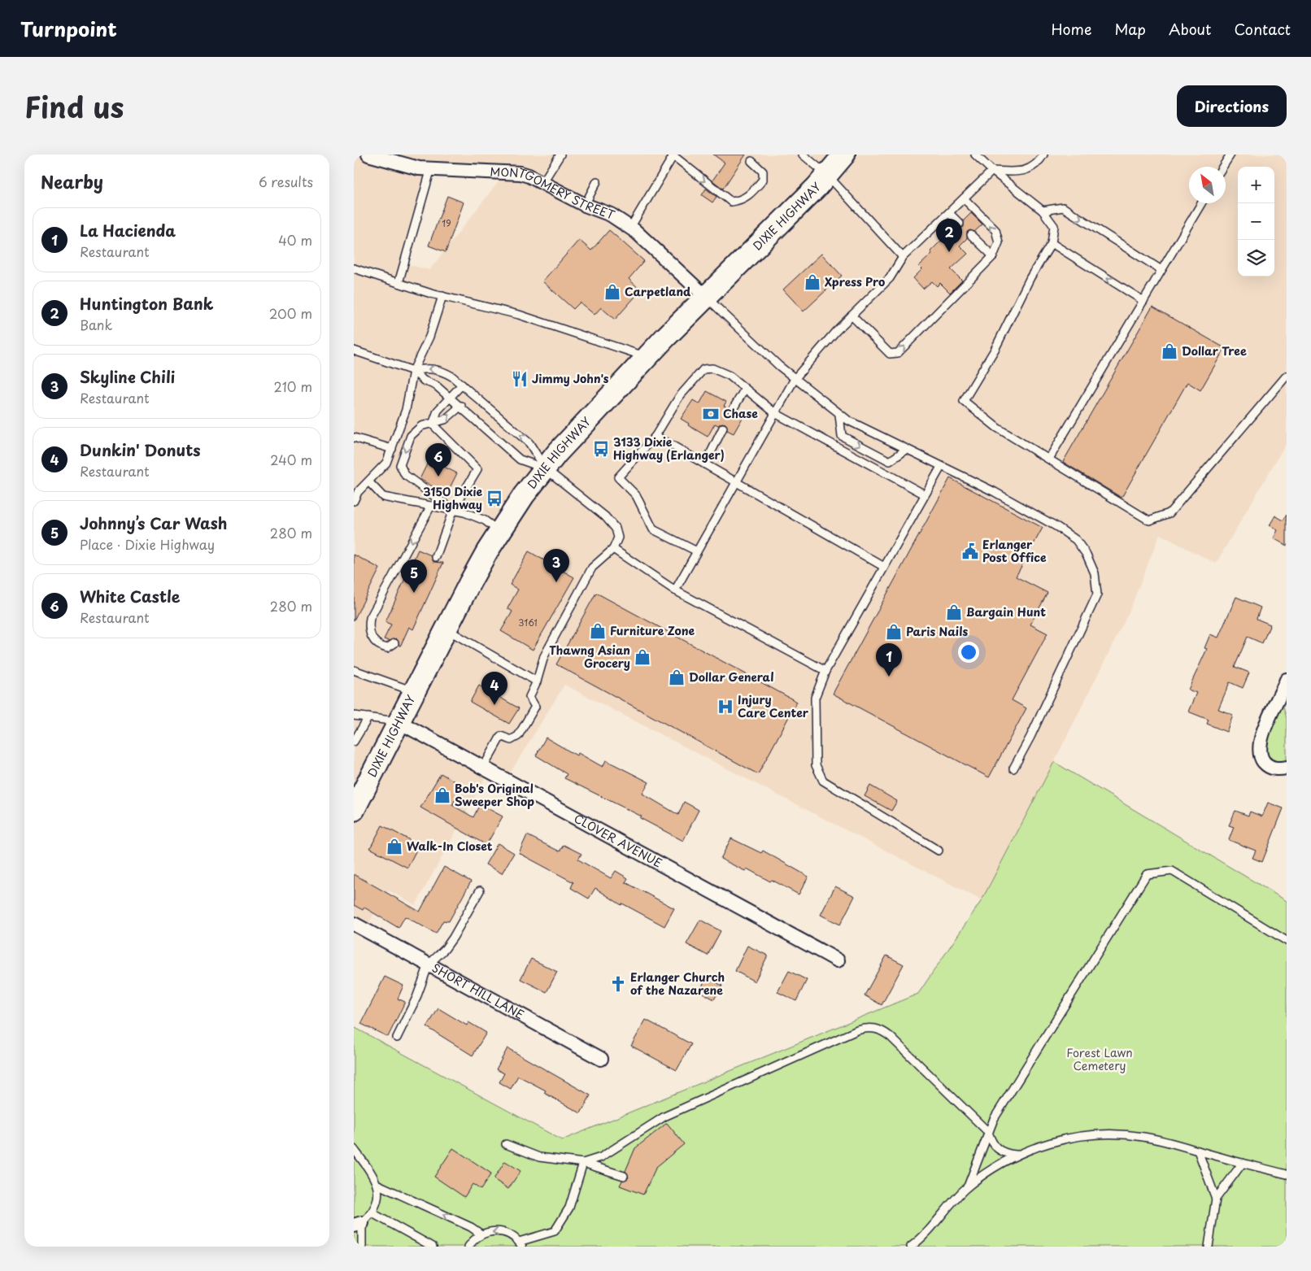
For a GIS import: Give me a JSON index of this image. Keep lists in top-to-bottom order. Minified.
{"streets":{"main road":["DIXIE HIGHWAY"],"street":["MONTGOMERY STREET","CLOVER AVENUE","SHORT HILL LANE"]},"crossings":[["MONTGOMERY STREET","DIXIE HIGHWAY"],["DIXIE HIGHWAY","CLOVER AVENUE"]],"parks":["Forest Lawn Cemetery"],"places":{"shop":["Xpress Pro","Carpetland","Dollar Tree","Bargain Hunt","Furniture Zone","Paris Nails","Thawng Asian Grocery","Dollar General","Bob's Original Sweeper Shop","Walk-In Closet"],"restaurant":["Jimmy John's"],"bank":["Chase"],"bus stop":["3133 Dixie Highway (Erlanger)","3150 Dixie Highway"],"public building":["Erlanger Post Office"],"hospital":["Injury Care Center"],"church":["Erlanger Church of the Nazarene"]},"house_numbers":["19","3161"],"north":"top left","page":{"header":"Turnpoint","nav":["Home","Map","About","Contact"],"title":"Find us","buttons":"Directions","heading":["Nearby","6 results"],"map_buttons":["+","−"],"list":[{"mark":"1","name":"La Hacienda","note":"Restaurant","value":"40 m"},{"mark":"2","name":"Huntington Bank","note":"Bank","value":"200 m"},{"mark":"3","name":"Skyline Chili","note":"Restaurant","value":"210 m"},{"mark":"4","name":"Dunkin' Donuts","note":"Restaurant","value":"240 m"},{"mark":"5","name":"Johnny’s Car Wash","note":"Place · Dixie Highway","value":"280 m"},{"mark":"6","name":"White Castle","note":"Restaurant","value":"280 m"}],"pins":["2","6","3","5","1","4"]}}
